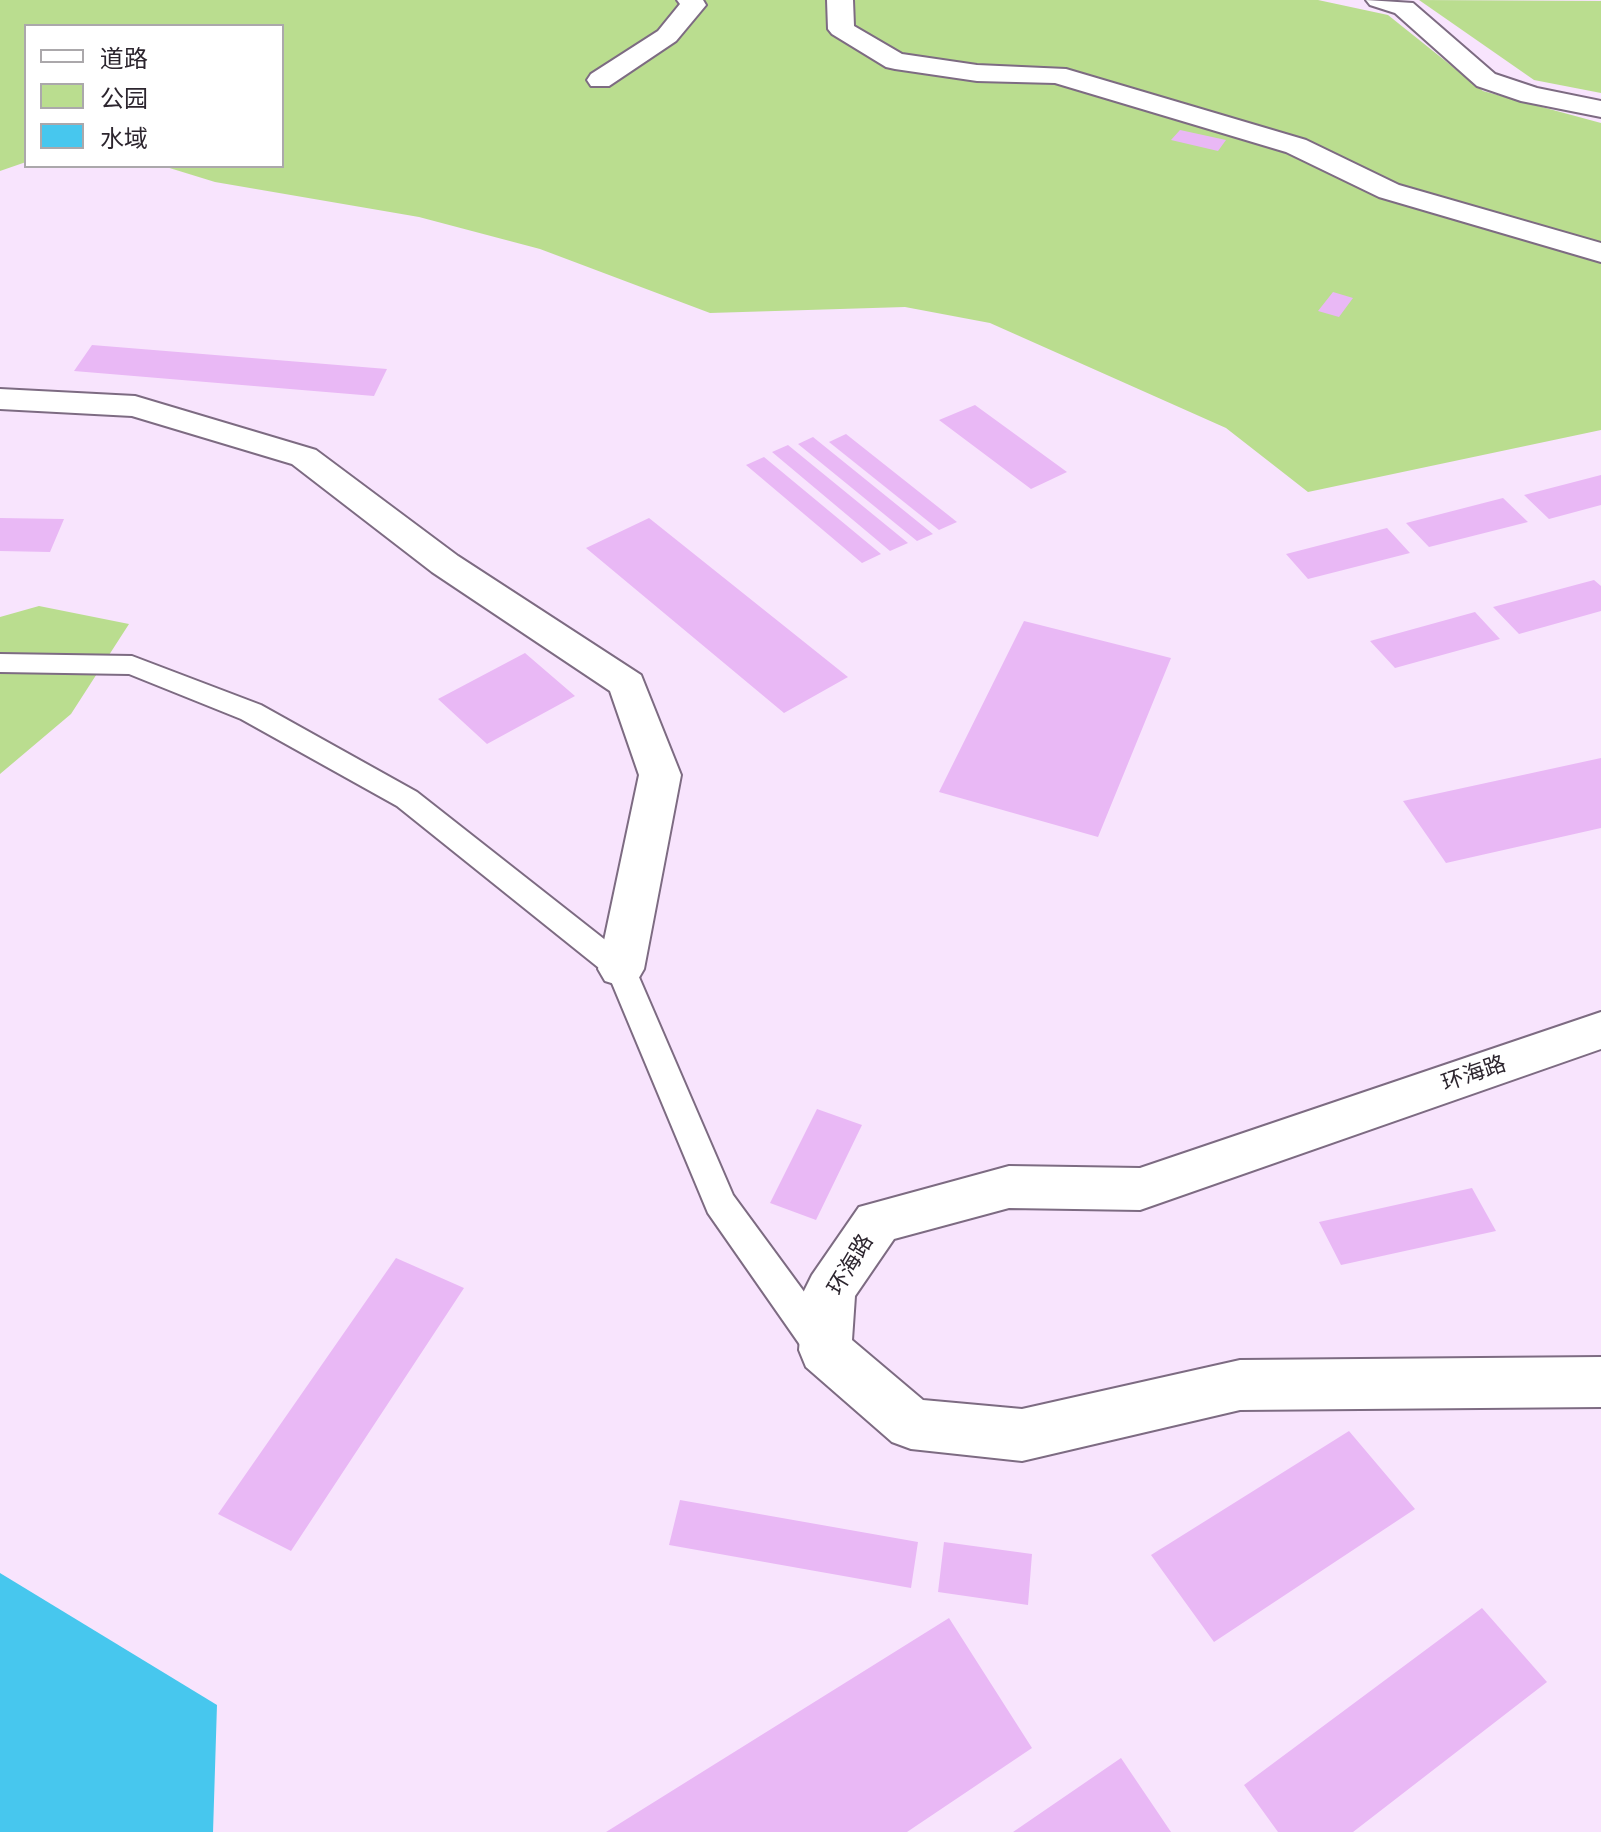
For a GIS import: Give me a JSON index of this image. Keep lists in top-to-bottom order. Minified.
{"streets":{"street":["环海路"]},"legend":["道路","公园","水域"]}
